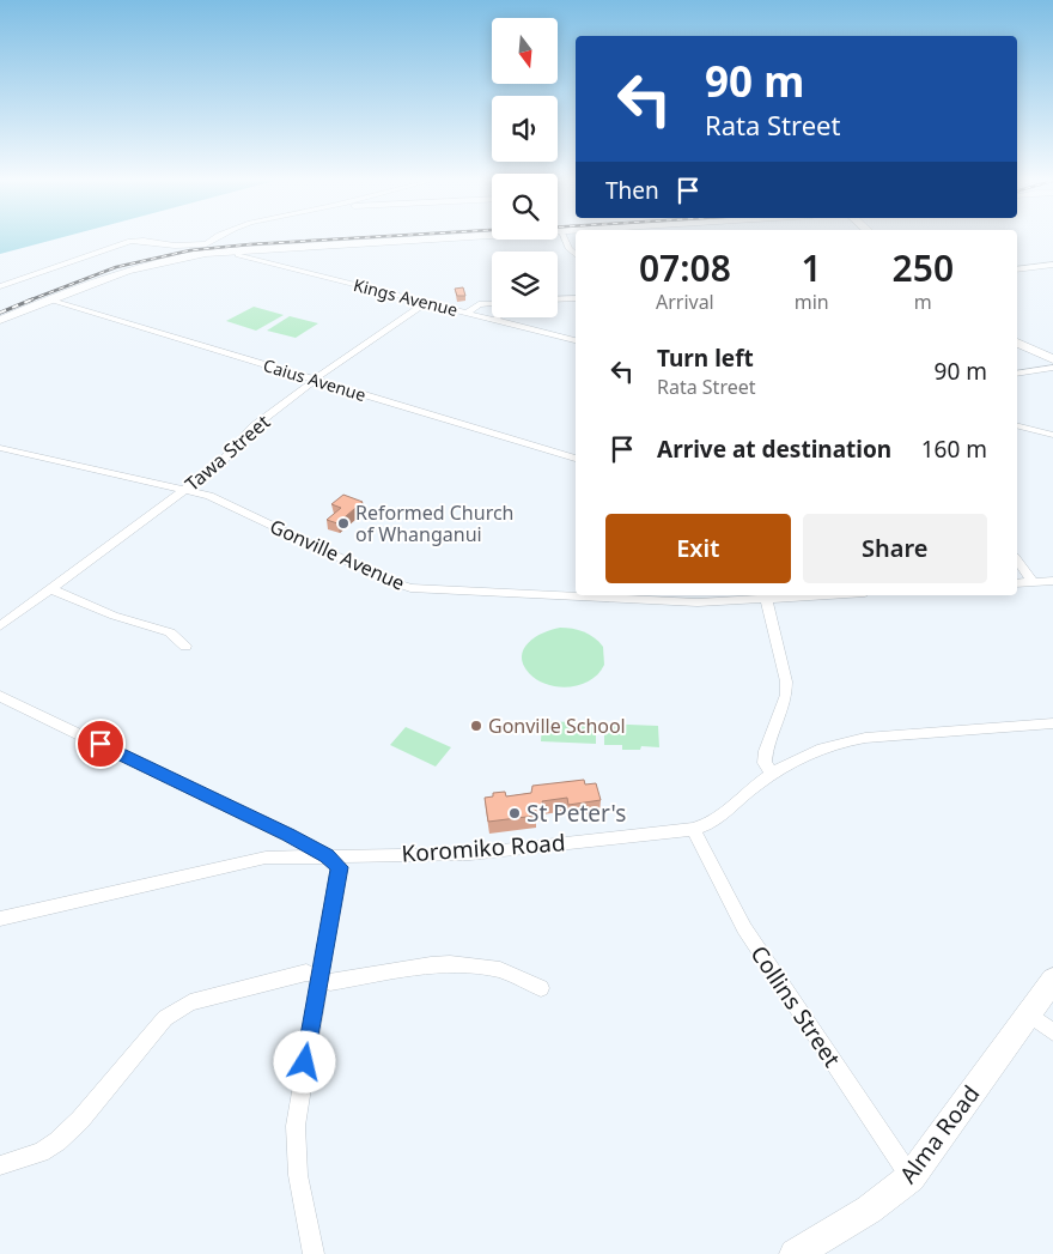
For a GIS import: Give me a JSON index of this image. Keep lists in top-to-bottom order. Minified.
{"streets":{"main road":["Alma Road"],"street":["Kings Avenue","Caius Avenue","Tawa Street","Gonville Avenue","Koromiko Road","Collins Street"]},"crossings":[["Kings Avenue","Tawa Street"],["Caius Avenue","Tawa Street"],["Tawa Street","Gonville Avenue"],["Koromiko Road","Collins Street"],["Collins Street","Alma Road"]],"places":["Reformed Church of Whanganui","Gonville School","St Peter's"],"north":"bottom","page":{"turn":["90 m","Rata Street"],"then":"Then","eta":["07:08","Arrival","1","min","250","m"],"list":[{"name":"Turn left","note":"Rata Street","value":"90 m"},{"name":"Arrive at destination","value":"160 m"}],"buttons":["Exit","Share"]}}
